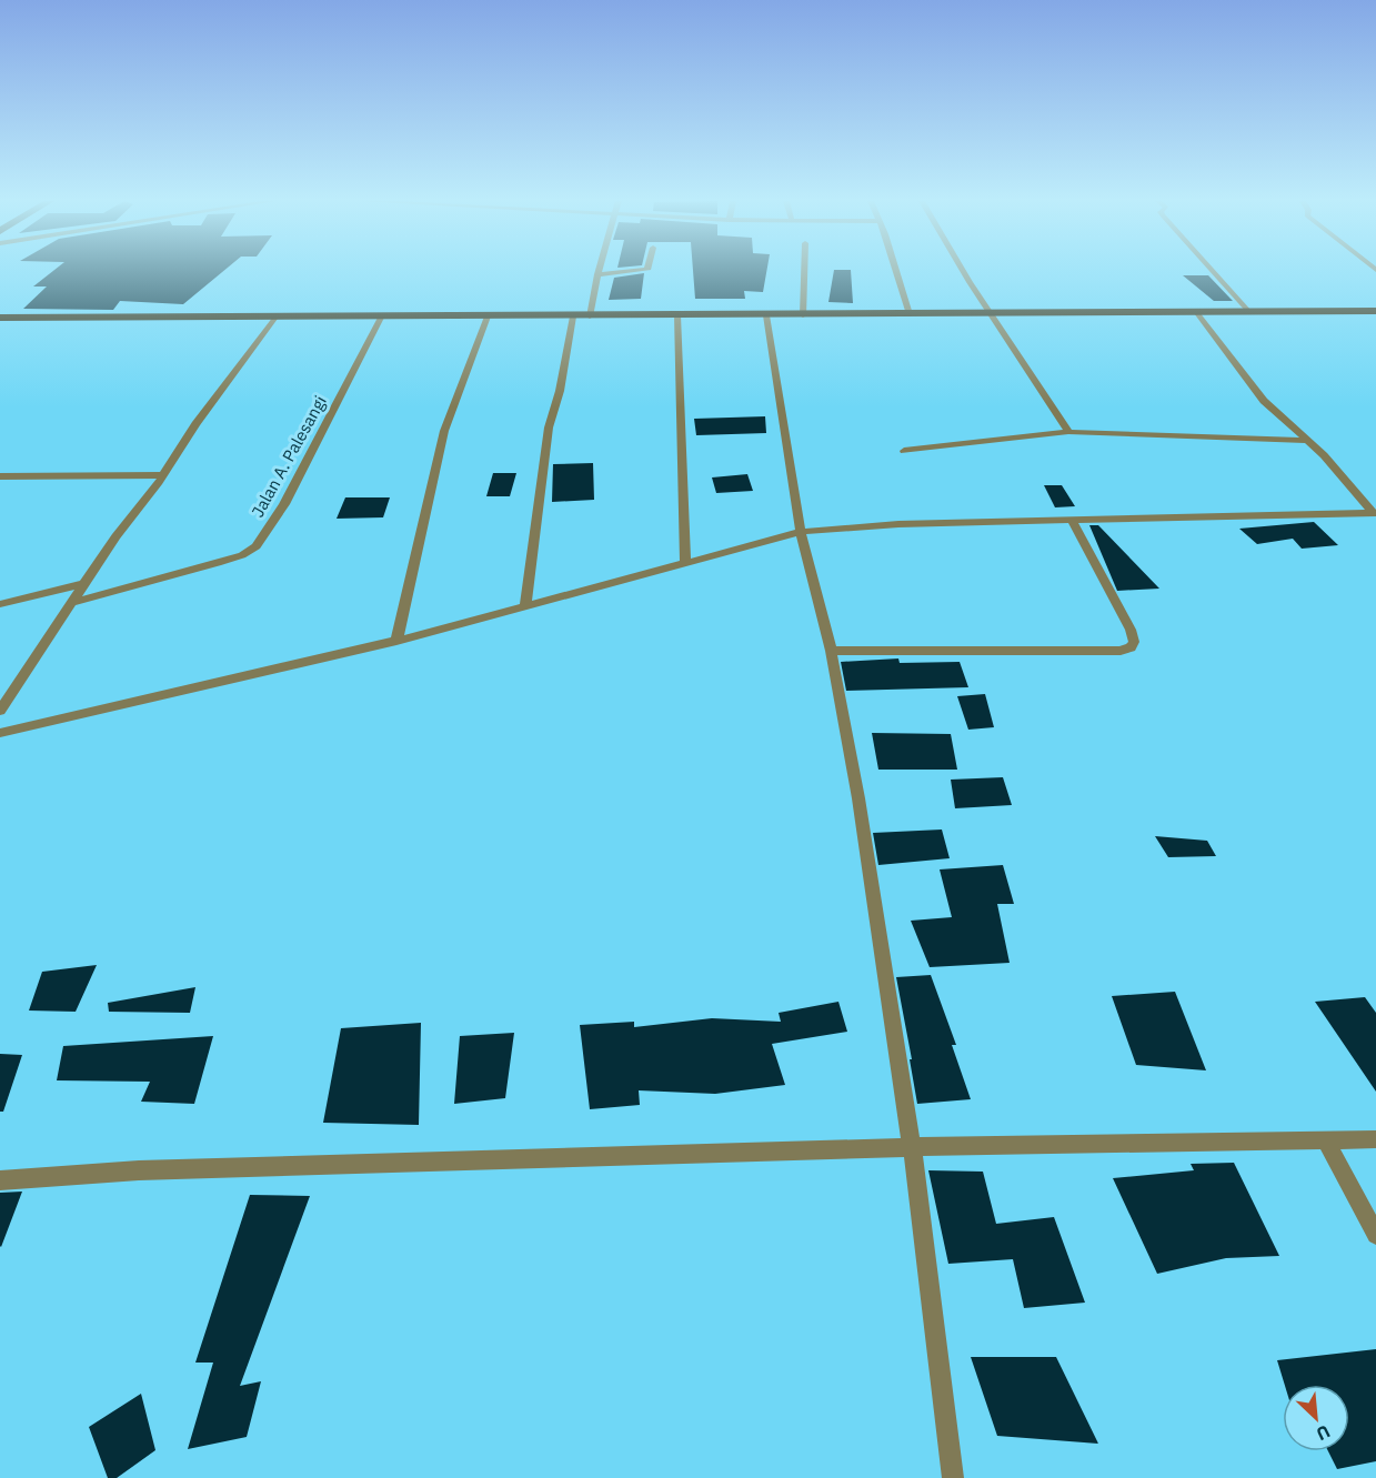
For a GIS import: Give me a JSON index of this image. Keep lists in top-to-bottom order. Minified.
{"streets":{"street":["Jalan A. Palesangi"]},"north":"bottom right"}
